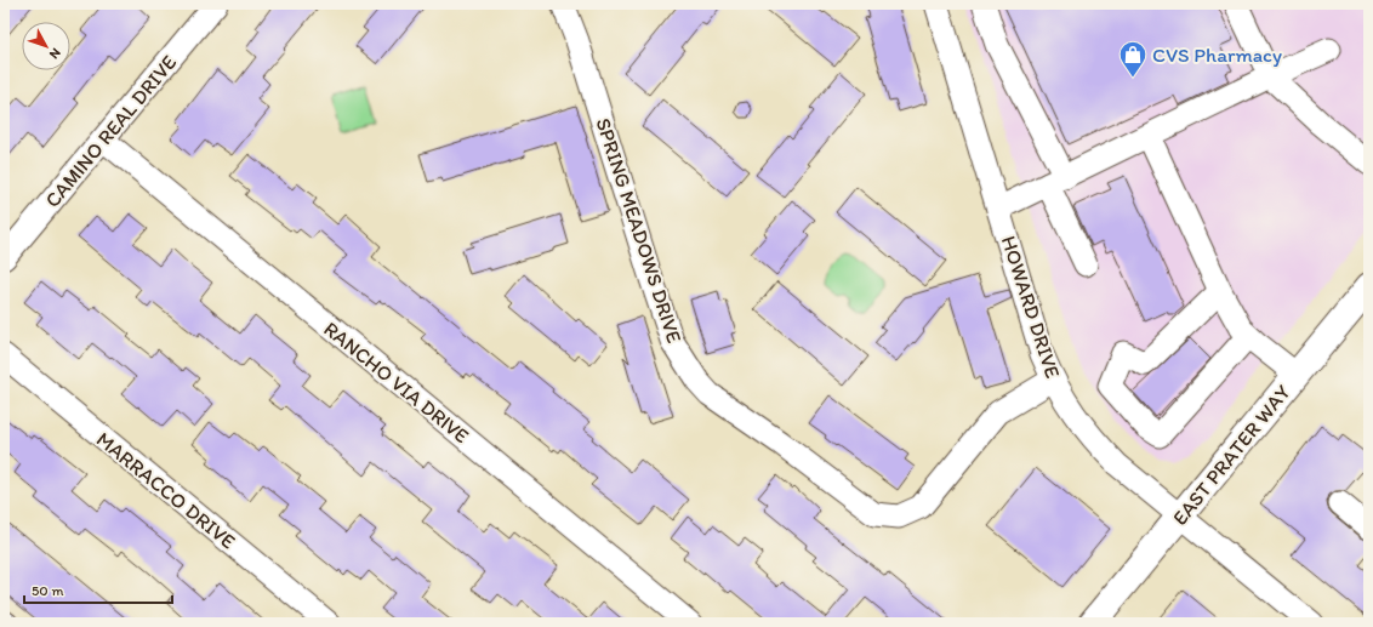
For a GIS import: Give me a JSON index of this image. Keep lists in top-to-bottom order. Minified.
{"streets":{"main road":["EAST PRATER WAY"],"street":["CAMINO REAL DRIVE","SPRING MEADOWS DRIVE","HOWARD DRIVE","RANCHO VIA DRIVE","MARRACCO DRIVE"]},"crossings":[["CAMINO REAL DRIVE","RANCHO VIA DRIVE"],["SPRING MEADOWS DRIVE","HOWARD DRIVE"],["HOWARD DRIVE","EAST PRATER WAY"]],"places":{"shop":["CVS Pharmacy"]},"scale_bar":"50 m","north":"bottom right"}
